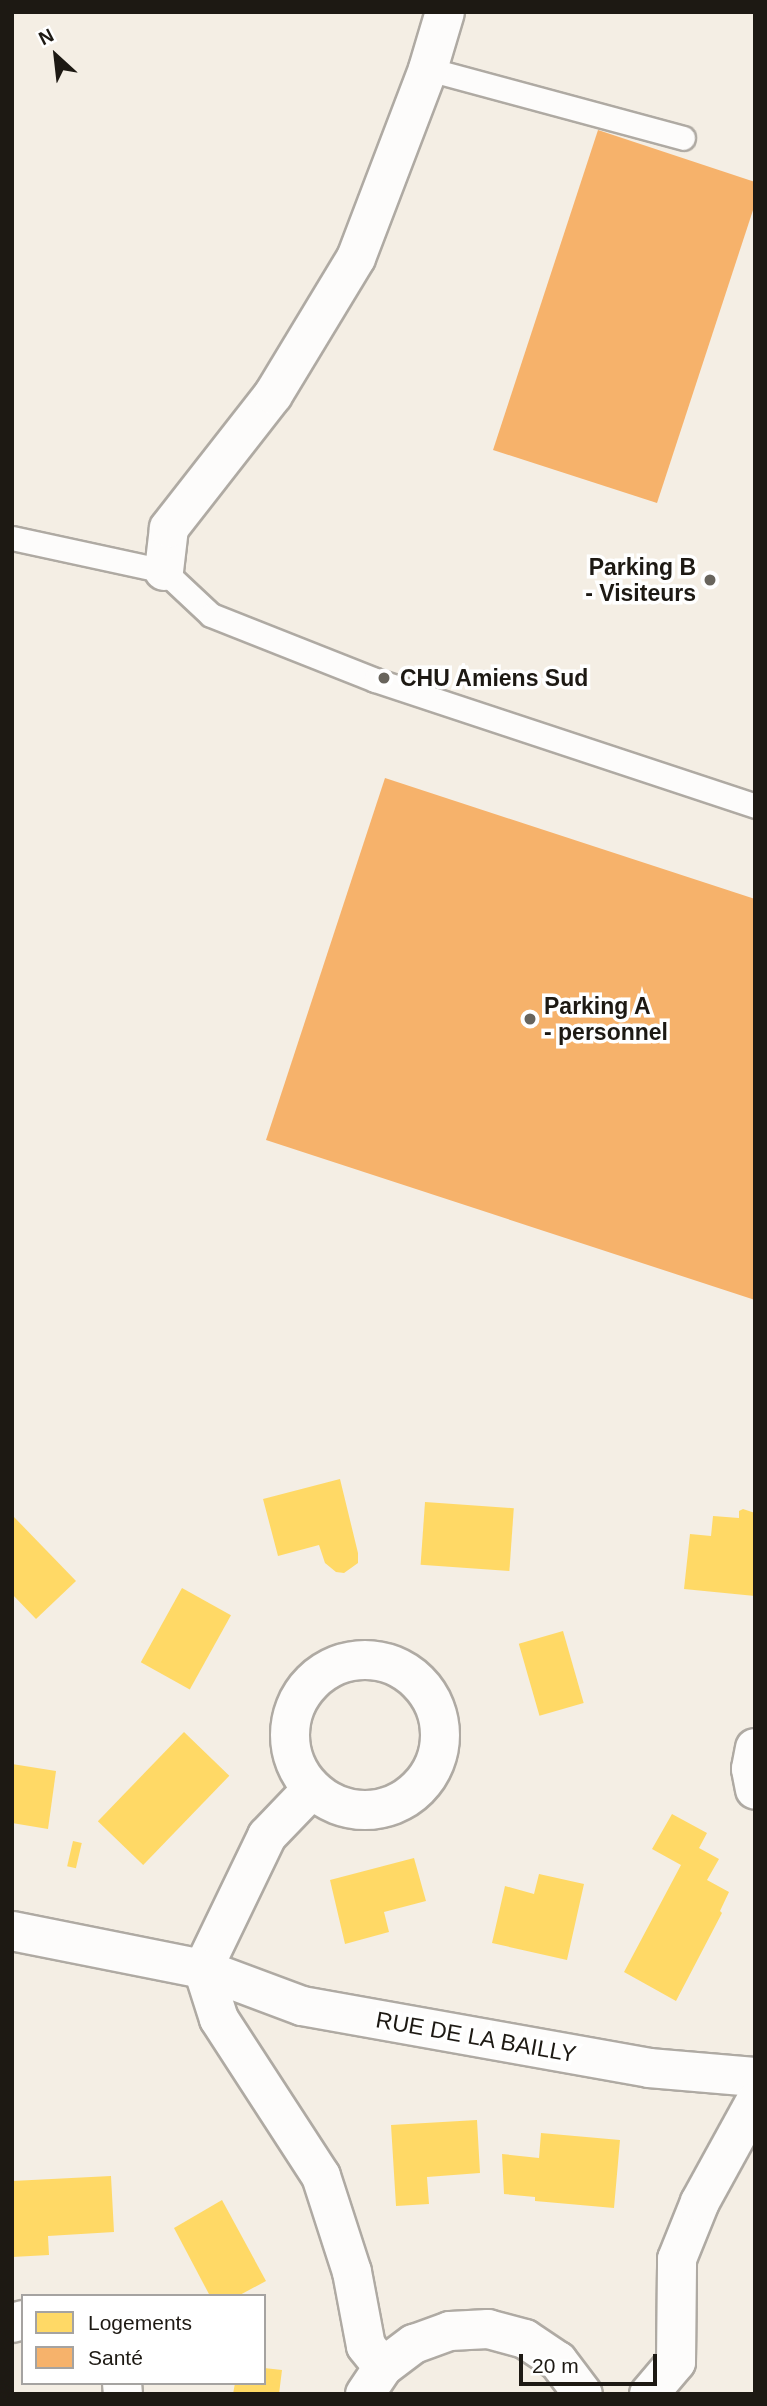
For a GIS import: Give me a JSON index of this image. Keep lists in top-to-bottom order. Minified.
{"streets":{"street":["RUE DE LA BAILLY"]},"places":["Parking B - Visiteurs","CHU Amiens Sud","Parking A - personnel"],"legend":["Logements","Santé"],"scale_bar":"20 m","north":"top left"}
